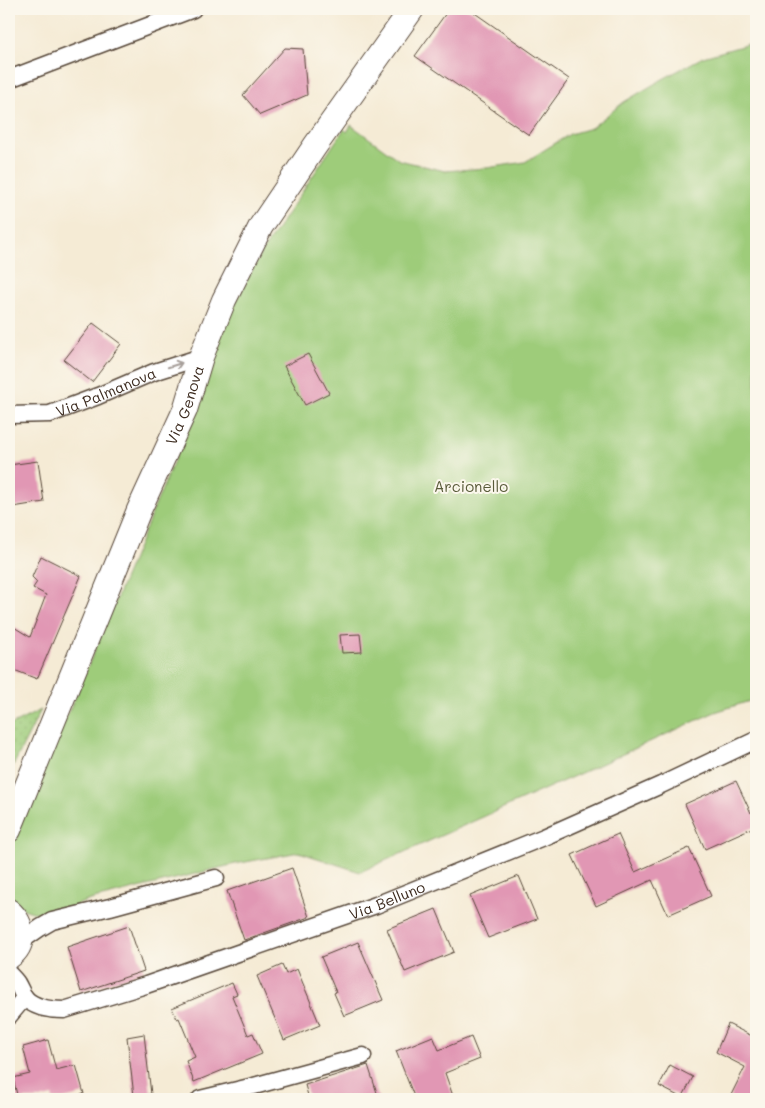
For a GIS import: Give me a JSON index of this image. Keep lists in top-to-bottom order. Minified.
{"streets":{"main road":["Via Genova"],"street":["Via Palmanova","Via Belluno"]},"crossings":[["Via Palmanova","Via Genova"]],"one_way":["Via Palmanova"],"parks":["Arcionello"]}
